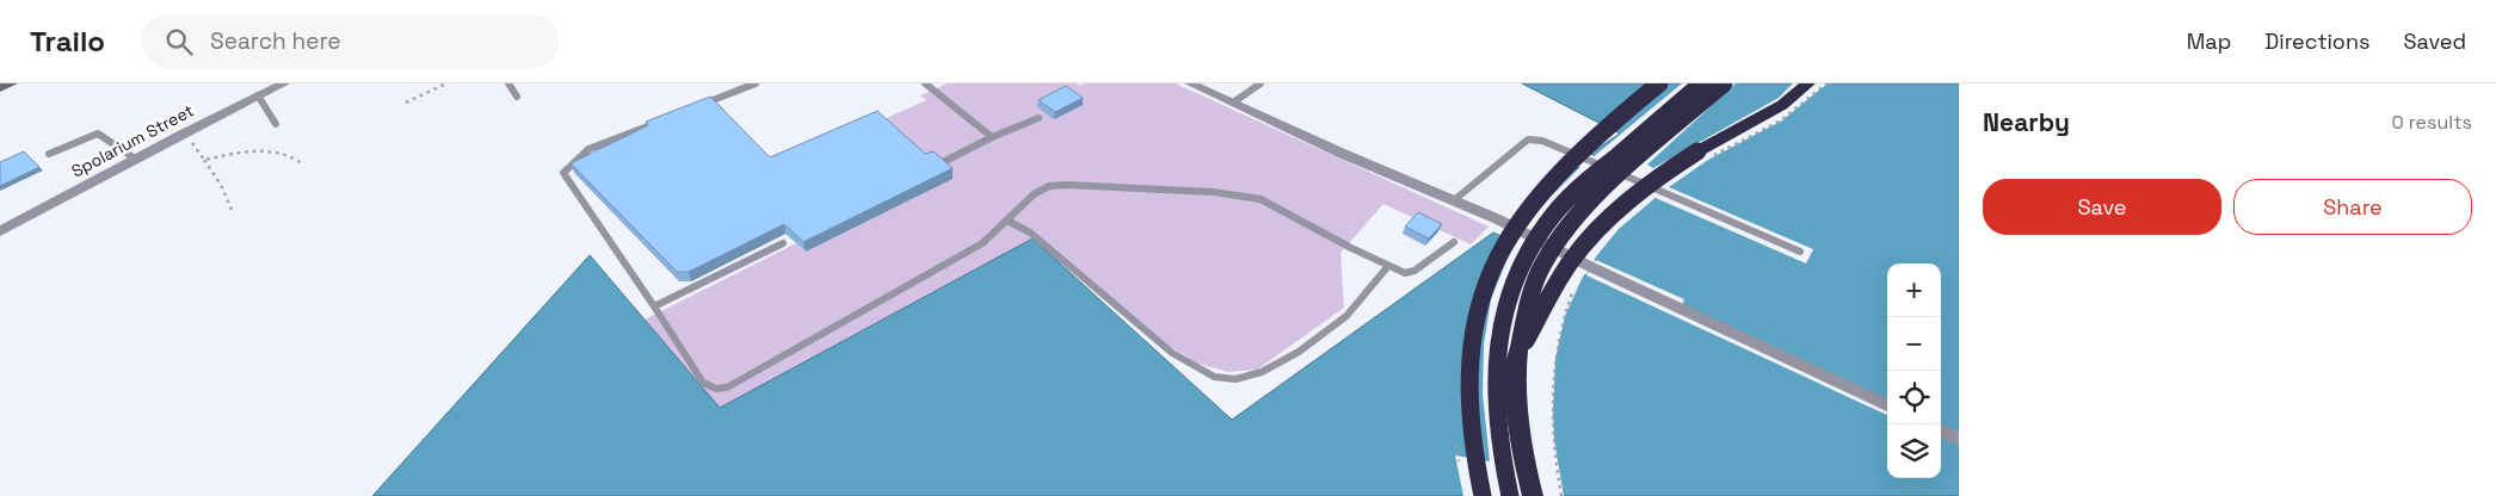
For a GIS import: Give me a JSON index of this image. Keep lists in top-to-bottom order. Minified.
{"streets":{"street":["Spolarium Street"]},"page":{"header":"Trailo","search":"Search here","nav":["Map","Directions","Saved"],"heading":["Nearby","0 results"],"buttons":["Save","Share"],"map_buttons":["+","−"]}}
